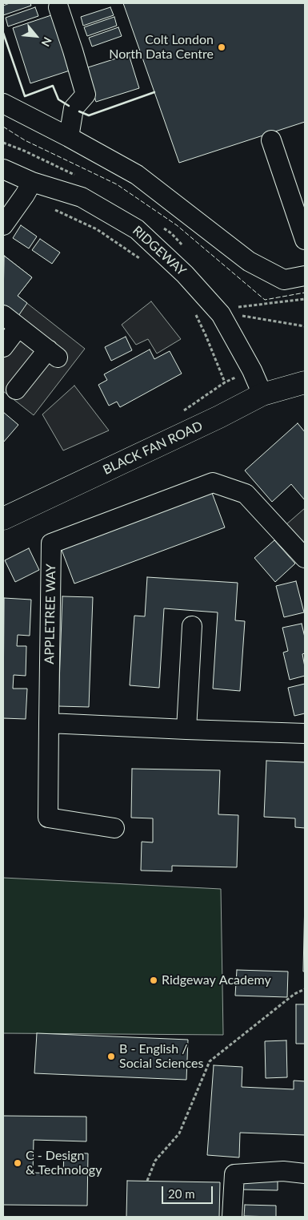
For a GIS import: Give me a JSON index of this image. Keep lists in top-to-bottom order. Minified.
{"streets":{"main road":["BLACK FAN ROAD"],"street":["RIDGEWAY","APPLETREE WAY"]},"crossings":[["RIDGEWAY","BLACK FAN ROAD"]],"places":["Colt London North Data Centre","Ridgeway Academy","B - English / Social Sciences","C - Design & Technology"],"scale_bar":"20 m","north":"bottom right"}
